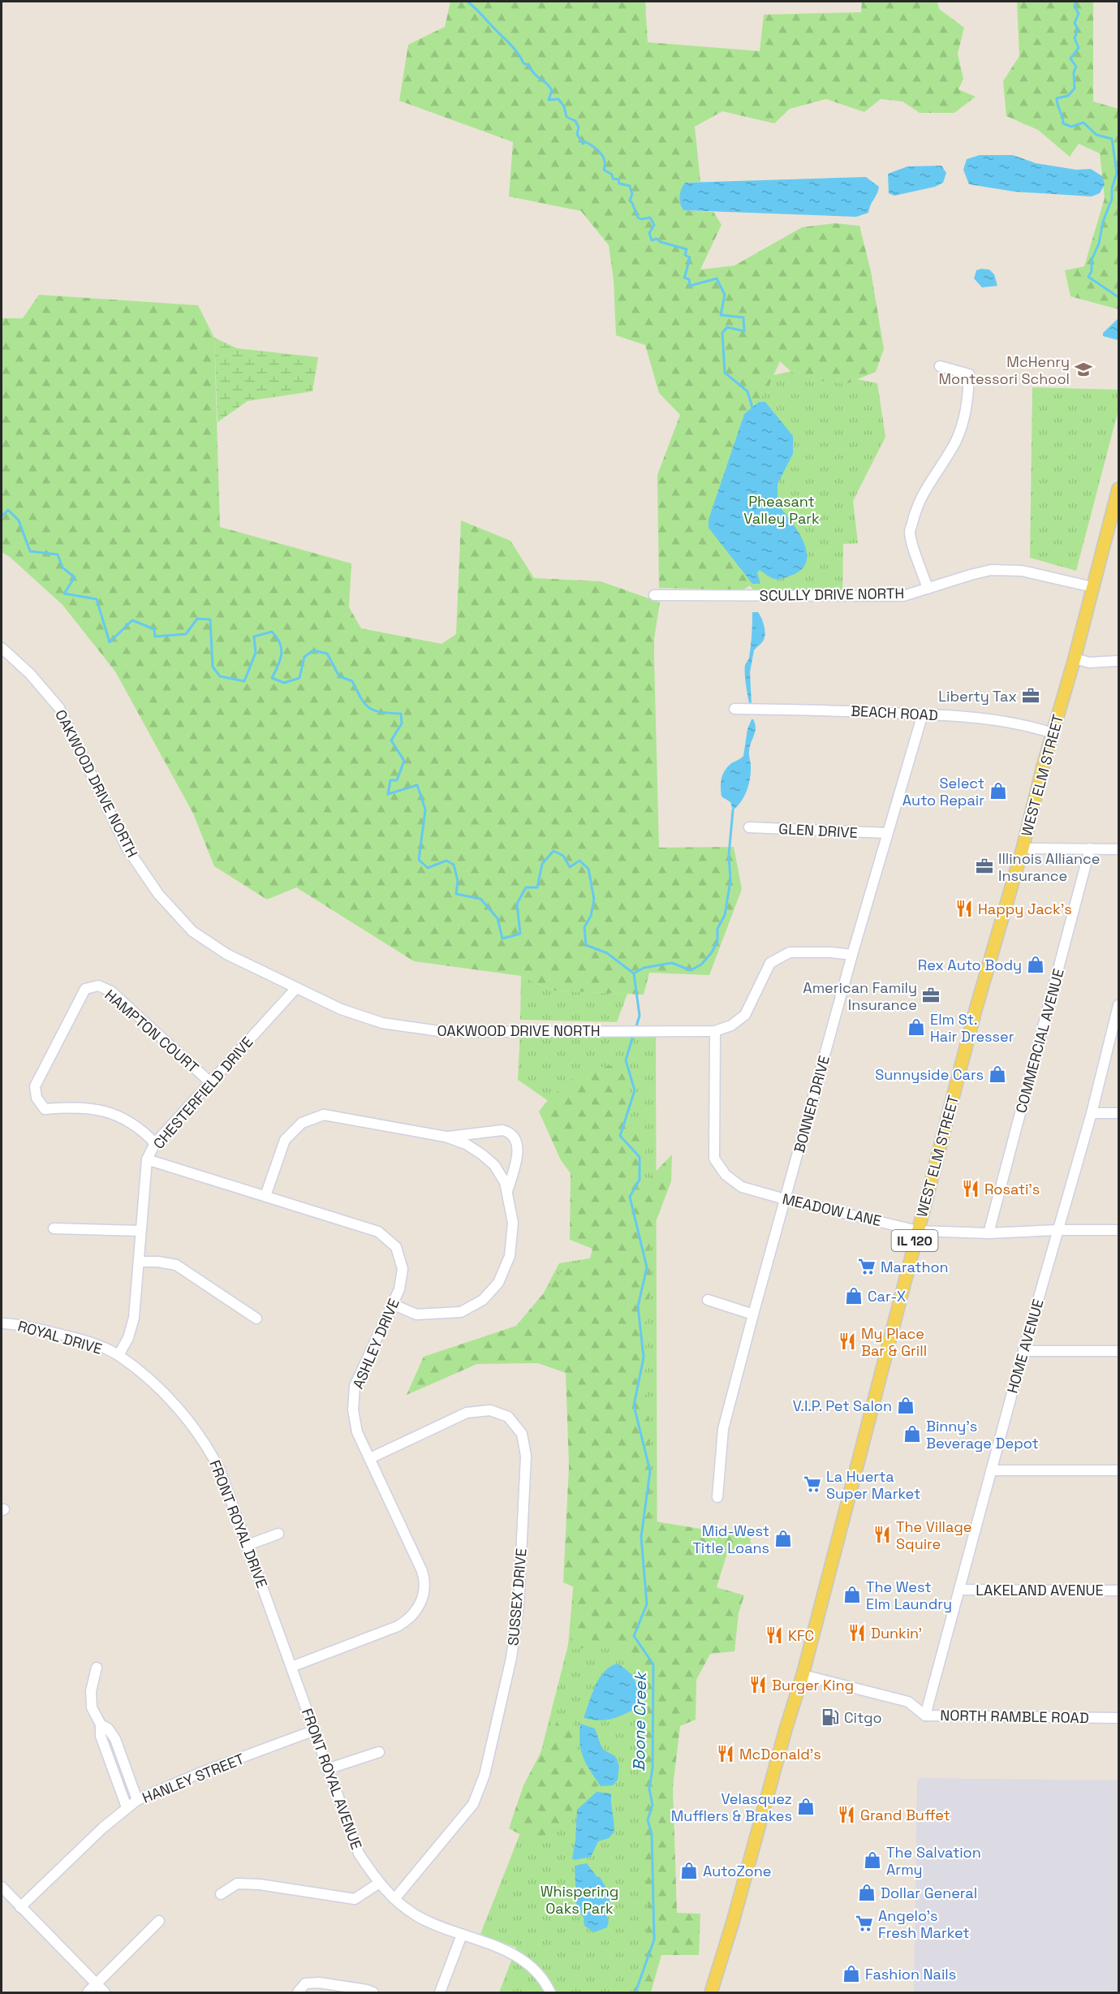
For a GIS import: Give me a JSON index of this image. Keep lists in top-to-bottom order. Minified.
{"streets":{"main road":["WEST ELM STREET","IL 120"],"street":["SCULLY DRIVE NORTH","BEACH ROAD","OAKWOOD DRIVE NORTH","GLEN DRIVE","HAMPTON COURT","COMMERCIAL AVENUE","CHESTERFIELD DRIVE","BONNER DRIVE","MEADOW LANE","ROYAL DRIVE","ASHLEY DRIVE","HOME AVENUE","FRONT ROYAL DRIVE","LAKELAND AVENUE","SUSSEX DRIVE","NORTH RAMBLE ROAD","HANLEY STREET","FRONT ROYAL AVENUE"]},"crossings":[["SCULLY DRIVE NORTH","WEST ELM STREET"],["BEACH ROAD","WEST ELM STREET"],["BEACH ROAD","BONNER DRIVE"],["WEST ELM STREET","MEADOW LANE"],["WEST ELM STREET","NORTH RAMBLE ROAD"],["OAKWOOD DRIVE NORTH","CHESTERFIELD DRIVE"],["OAKWOOD DRIVE NORTH","MEADOW LANE"],["GLEN DRIVE","BONNER DRIVE"],["HAMPTON COURT","CHESTERFIELD DRIVE"],["COMMERCIAL AVENUE","MEADOW LANE"],["CHESTERFIELD DRIVE","ROYAL DRIVE"],["CHESTERFIELD DRIVE","ASHLEY DRIVE"],["CHESTERFIELD DRIVE","FRONT ROYAL DRIVE"],["BONNER DRIVE","MEADOW LANE"],["MEADOW LANE","HOME AVENUE"],["ROYAL DRIVE","FRONT ROYAL DRIVE"],["ASHLEY DRIVE","FRONT ROYAL DRIVE"],["ASHLEY DRIVE","SUSSEX DRIVE"],["ASHLEY DRIVE","FRONT ROYAL AVENUE"],["HOME AVENUE","LAKELAND AVENUE"],["HOME AVENUE","NORTH RAMBLE ROAD"],["FRONT ROYAL DRIVE","FRONT ROYAL AVENUE"],["SUSSEX DRIVE","FRONT ROYAL AVENUE"],["HANLEY STREET","FRONT ROYAL AVENUE"]],"water":["Boone Creek"],"parks":["Pheasant Valley Park","Whispering Oaks Park"],"places":{"school or university":["McHenry Montessori School"],"office":["Liberty Tax","Illinois Alliance Insurance","American Family Insurance"],"shop":["Select Auto Repair","Rex Auto Body","Elm St. Hair Dresser","Sunnyside Cars","Car-X","V.I.P. Pet Salon","Binny's Beverage Depot","Mid-West Title Loans","The West Elm Laundry","Velasquez Mufflers & Brakes","The Salvation Army","AutoZone","Dollar General","Fashion Nails"],"restaurant":["Happy Jack's","Rosati's","My Place Bar & Grill","The Village Squire","Dunkin'","KFC","Burger King","McDonald's","Grand Buffet"],"supermarket":["Marathon","La Huerta Super Market","Angelo's Fresh Market"],"fuel station":["Citgo"]}}
